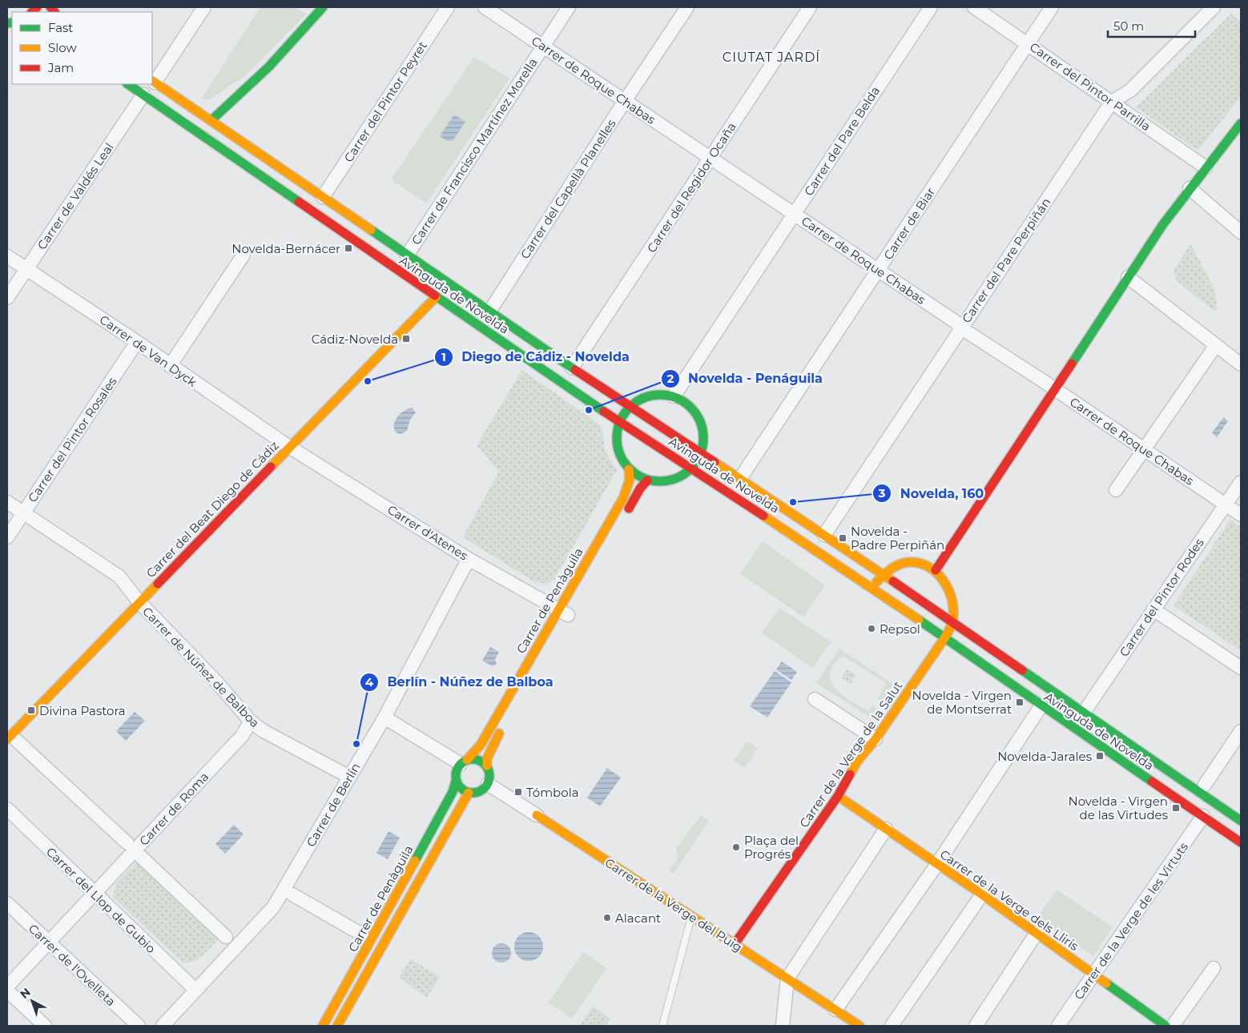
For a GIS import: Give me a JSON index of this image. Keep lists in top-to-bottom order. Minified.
{"streets":{"street":["Carrer de Roque Chabas","Carrer del Pintor Parrilla","Carrer del Pintor Peyret","Carrer del Pare Belda","Carrer de Francisco Martínez Morella","Carrer del Regidor Ocaña","Carrer del Capellà Planelles","Carrer de Valdés Leal","Carrer de Biar","Carrer del Pare Perpiñán","Avinguda de Novelda","Carrer de Van Dyck","Carrer del Pintor Rosales","Carrer del Beat Diego de Cádiz","Carrer d'Atenes","Carrer del Pintor Rodes","Carrer de Penàguila","Carrer de Núñez de Balboa","Carrer de la Verge de la Salut","Carrer de Berlín","Carrer de Roma","Carrer del Llop de Gubio","Carrer de la Verge dels Lliris","Carrer de la Verge del Puig","Carrer de la Verge de les Virtuts","Carrer de l'Ovelleta"]},"crossings":[["Carrer de Roque Chabas","Carrer del Pare Belda"],["Carrer de Roque Chabas","Carrer de Francisco Martínez Morella"],["Carrer de Roque Chabas","Carrer del Regidor Ocaña"],["Carrer de Roque Chabas","Carrer del Capellà Planelles"],["Carrer de Roque Chabas","Carrer de Biar"],["Carrer de Roque Chabas","Carrer del Pare Perpiñán"],["Carrer de Roque Chabas","Carrer del Pintor Rodes"],["Carrer del Pintor Parrilla","Carrer de Biar"],["Carrer del Pintor Parrilla","Carrer del Pare Perpiñán"],["Carrer del Pintor Peyret","Avinguda de Novelda"],["Carrer de Francisco Martínez Morella","Avinguda de Novelda"],["Carrer del Regidor Ocaña","Avinguda de Novelda"],["Carrer del Capellà Planelles","Avinguda de Novelda"],["Carrer de Valdés Leal","Avinguda de Novelda"],["Carrer de Valdés Leal","Carrer de Van Dyck"],["Carrer de Biar","Avinguda de Novelda"],["Carrer del Pare Perpiñán","Avinguda de Novelda"],["Avinguda de Novelda","Carrer del Beat Diego de Cádiz"],["Avinguda de Novelda","Carrer del Pintor Rodes"],["Avinguda de Novelda","Carrer de la Verge de la Salut"],["Avinguda de Novelda","Carrer de la Verge de les Virtuts"],["Carrer de Van Dyck","Carrer del Pintor Rosales"],["Carrer de Van Dyck","Carrer del Beat Diego de Cádiz"],["Carrer de Van Dyck","Carrer d'Atenes"],["Carrer del Pintor Rosales","Carrer de Núñez de Balboa"],["Carrer del Beat Diego de Cádiz","Carrer d'Atenes"],["Carrer del Beat Diego de Cádiz","Carrer de Núñez de Balboa"],["Carrer d'Atenes","Carrer de Penàguila"],["Carrer d'Atenes","Carrer de Berlín"],["Carrer de Penàguila","Carrer de la Verge del Puig"],["Carrer de Núñez de Balboa","Carrer de Berlín"],["Carrer de Núñez de Balboa","Carrer de Roma"],["Carrer de la Verge de la Salut","Carrer de la Verge dels Lliris"],["Carrer de la Verge de la Salut","Carrer de la Verge del Puig"],["Carrer de Berlín","Carrer del Llop de Gubio"],["Carrer de Roma","Carrer del Llop de Gubio"],["Carrer de Roma","Carrer de l'Ovelleta"],["Carrer de la Verge dels Lliris","Carrer de la Verge de les Virtuts"]],"districts":["CIUTAT JARDÍ"],"places":{"transit":["Novelda-Bernácer","Cádiz-Novelda","Novelda - Padre Perpiñán","Novelda - Virgen de Montserrat","Divina Pastora","Novelda-Jarales","Tómbola","Novelda - Virgen de las Virtudes"],"other":["Diego de Cádiz - Novelda","Novelda - Penáguila","Novelda, 160","Repsol","Berlín - Núñez de Balboa","Plaça del Progrés","Alacant"]},"legend":["Fast","Slow","Jam"],"scale_bar":"50 m","north":"top left"}
